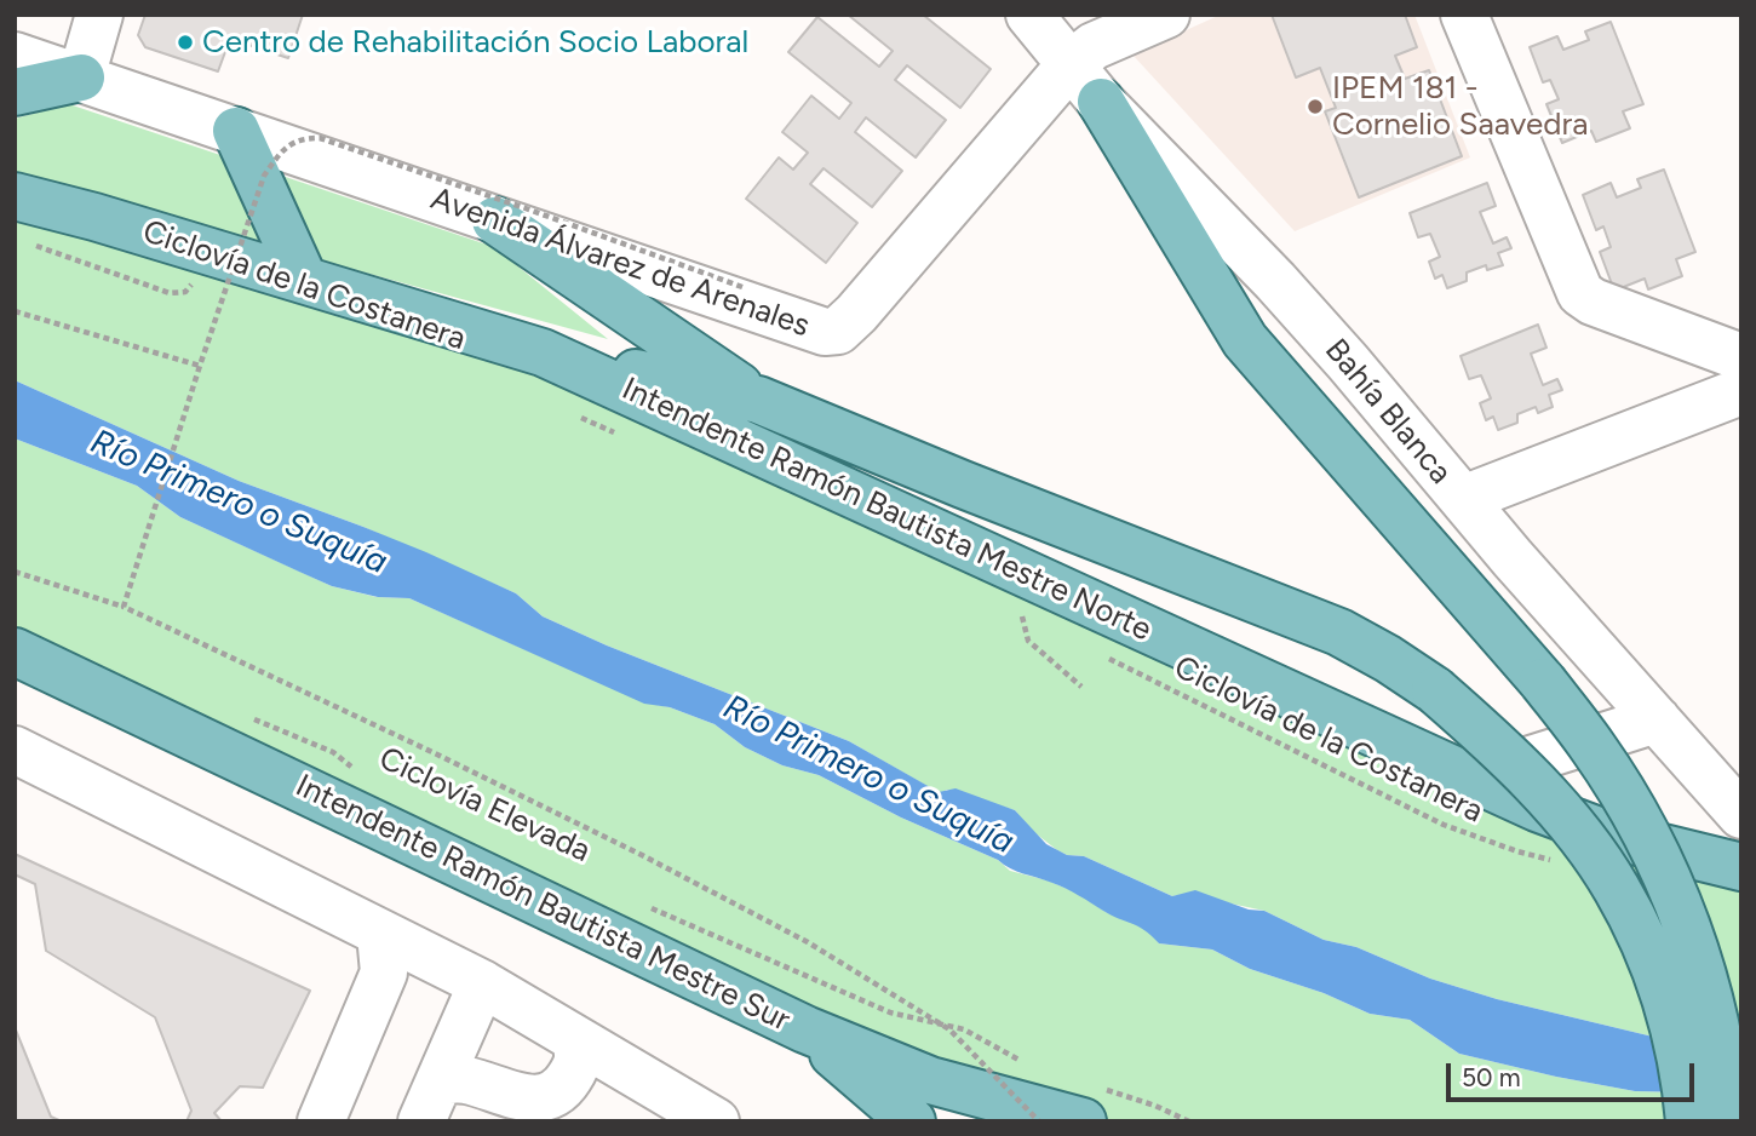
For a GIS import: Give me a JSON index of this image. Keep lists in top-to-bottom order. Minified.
{"streets":{"main road":["Intendente Ramón Bautista Mestre Norte","Intendente Ramón Bautista Mestre Sur"],"street":["Avenida Álvarez de Arenales","Bahía Blanca"],"path":["Ciclovía de la Costanera","Ciclovía Elevada"]},"crossings":[["Avenida Álvarez de Arenales","Bahía Blanca"]],"water":["Río Primero o Suquía"],"places":["Centro de Rehabilitación Socio Laboral","IPEM 181 - Cornelio Saavedra"],"scale_bar":"50 m"}
